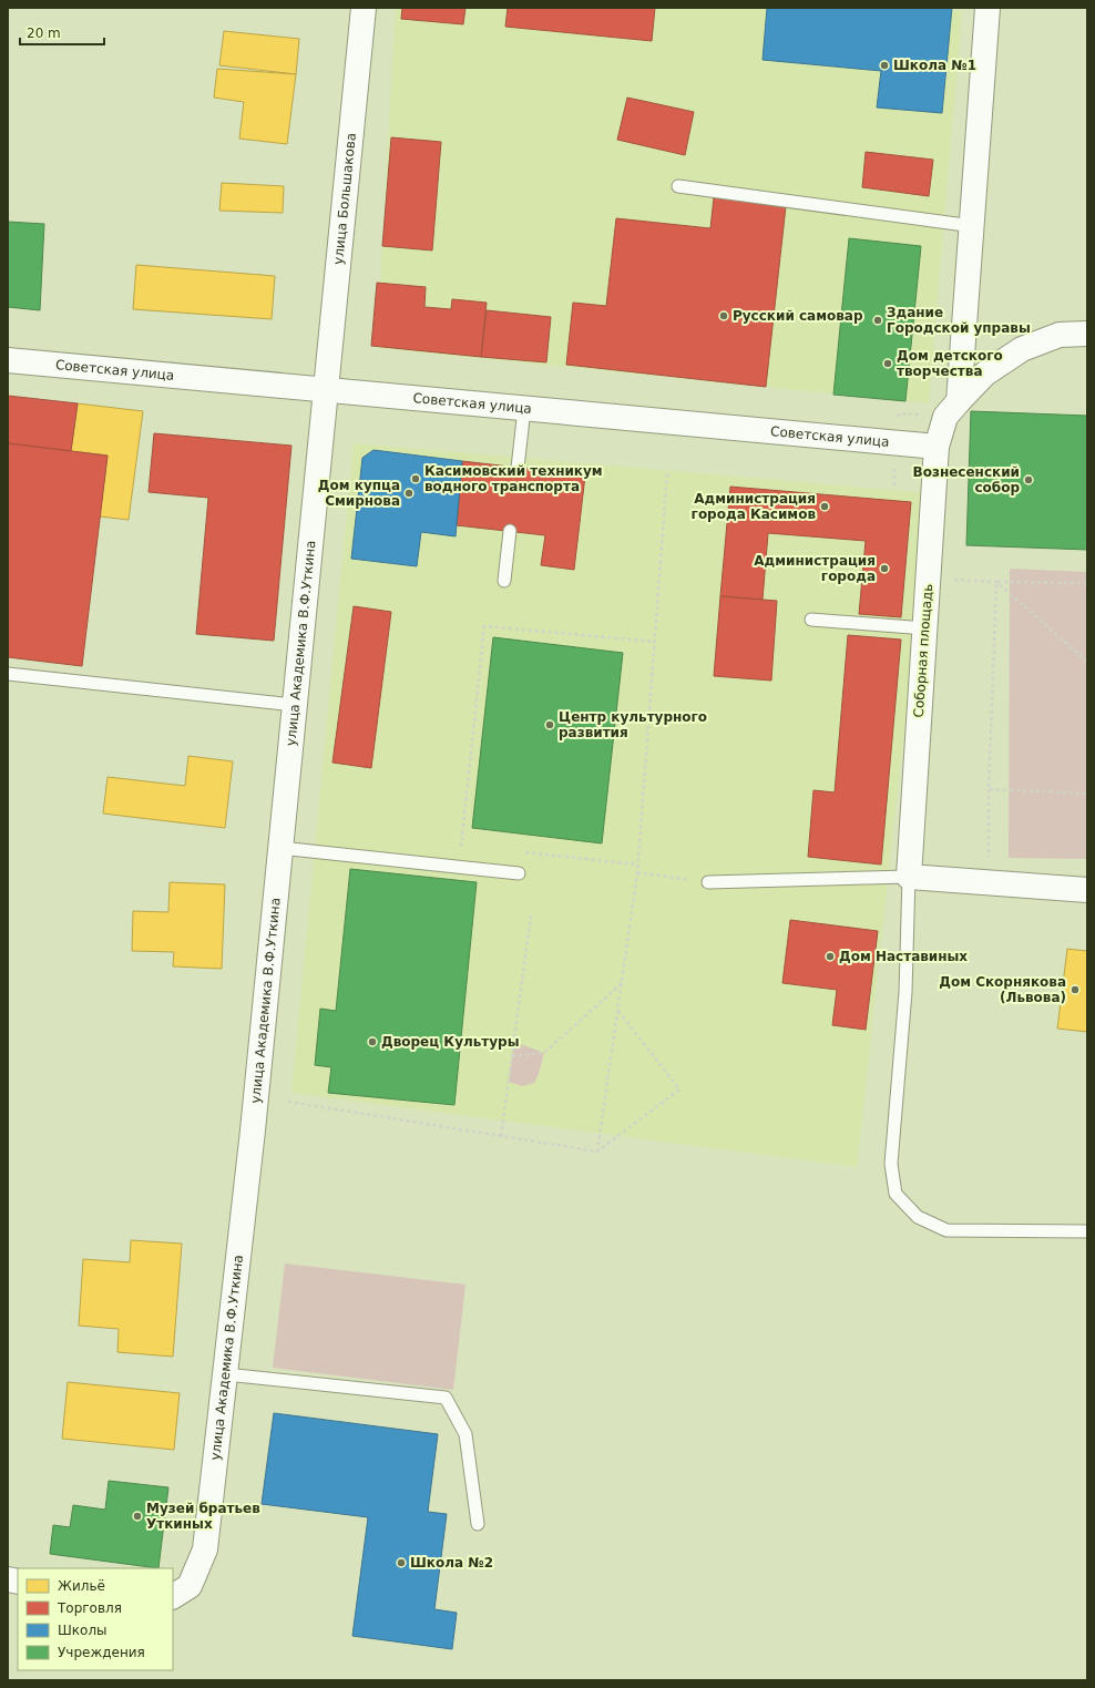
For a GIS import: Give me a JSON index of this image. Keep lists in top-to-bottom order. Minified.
{"streets":{"street":["улица Большакова","Советская улица","улица Академика В.Ф.Уткина","Соборная площадь"]},"crossings":[["улица Большакова","Советская улица"],["улица Большакова","улица Академика В.Ф.Уткина"],["Советская улица","улица Академика В.Ф.Уткина"],["Советская улица","Соборная площадь"]],"places":["Школа №1","Русский самовар","Здание Городской управы","Дом детского творчества","Касимовский техникум водного транспорта","Вознесенский собор","Дом купца Смирнова","Администрация города Касимов","Администрация города","Центр культурного развития","Дом Наставиных","Дом Скорнякова (Львова)","Дворец Культуры","Музей братьев Уткиных","Школа №2"],"legend":["Жильё","Торговля","Школы","Учреждения"],"scale_bar":"20 m"}
